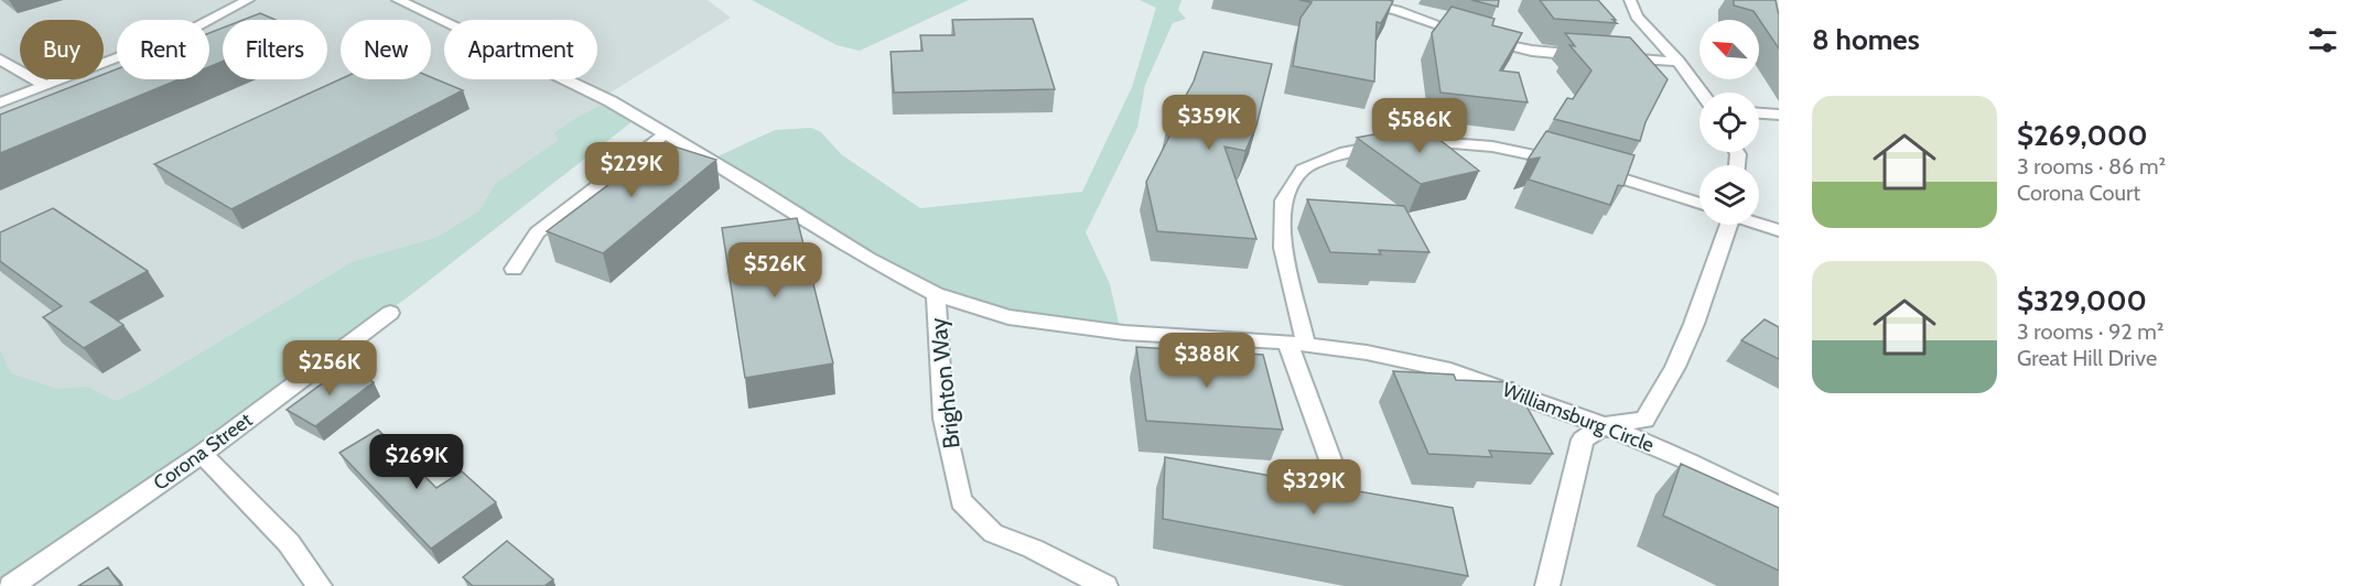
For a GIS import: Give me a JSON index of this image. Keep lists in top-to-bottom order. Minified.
{"streets":{"street":["Brighton Way","Williamsburg Circle","Corona Street"]},"crossings":[["Brighton Way","Williamsburg Circle"]],"north":"top left","page":{"heading":"8 homes","chip":["Buy","Rent","Filters","New","Apartment"],"list":[{"name":"$269,000","note":"3 rooms · 86 m² · Corona Court"},{"name":"$329,000","note":"3 rooms · 92 m² · Great Hill Drive"}],"price":["$359K","$586K","$229K","$526K","$388K","$256K","$269K","$329K"]}}
